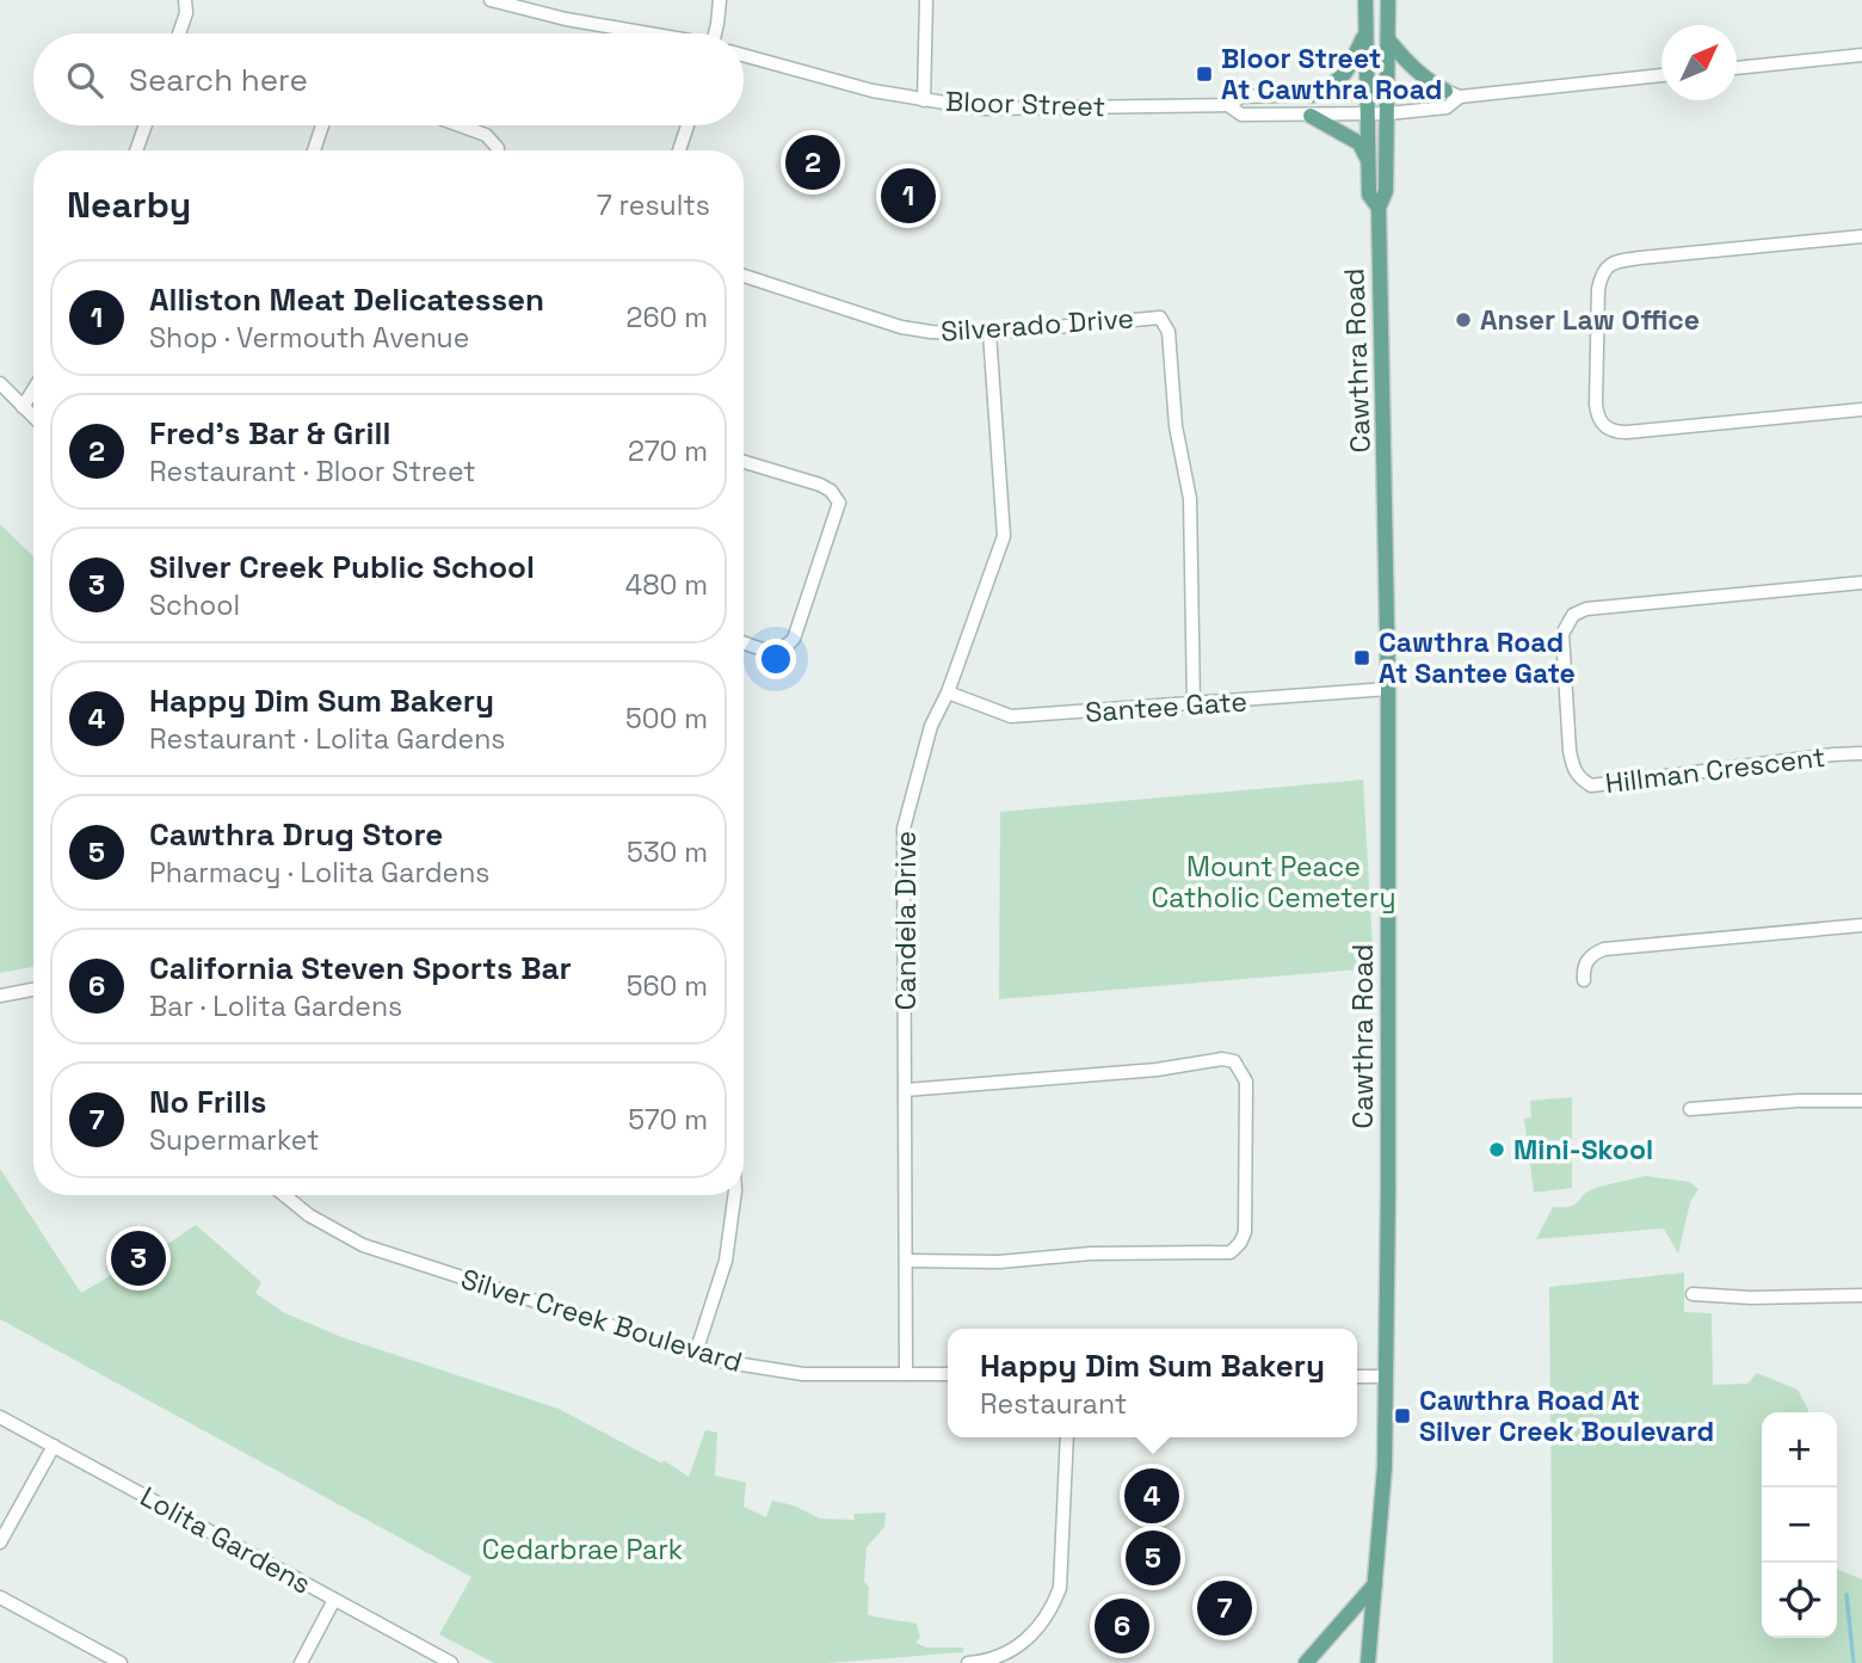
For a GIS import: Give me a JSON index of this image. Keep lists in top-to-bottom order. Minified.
{"streets":{"main road":["Cawthra Road"],"street":["Bloor Street","Silverado Drive","Santee Gate","Hillman Crescent","Candela Drive","Silver Creek Boulevard","Lolita Gardens"]},"crossings":[["Bloor Street","Cawthra Road"],["Silverado Drive","Santee Gate"],["Silverado Drive","Candela Drive"],["Cawthra Road","Santee Gate"],["Santee Gate","Candela Drive"],["Candela Drive","Silver Creek Boulevard"]],"parks":["Mount Peace Catholic Cemetery","Cedarbrae Park"],"places":{"transit":["Bloor Street At Cawthra Road","Cawthra Road At Santee Gate","Cawthra Road At Silver Creek Boulevard"],"other":["Anser Law Office","Mini-Skool"]},"north":"top right","page":{"search":"Search here","pins":["2","1","3","4","5","7","6"],"heading":["Nearby","7 results"],"list":[{"mark":"1","name":"Alliston Meat Delicatessen","note":"Shop · Vermouth Avenue","value":"260 m"},{"mark":"2","name":"Fred's Bar & Grill","note":"Restaurant · Bloor Street","value":"270 m"},{"mark":"3","name":"Silver Creek Public School","note":"School","value":"480 m"},{"mark":"4","name":"Happy Dim Sum Bakery","note":"Restaurant · Lolita Gardens","value":"500 m"},{"mark":"5","name":"Cawthra Drug Store","note":"Pharmacy · Lolita Gardens","value":"530 m"},{"mark":"6","name":"California Steven Sports Bar","note":"Bar · Lolita Gardens","value":"560 m"},{"mark":"7","name":"No Frills","note":"Supermarket","value":"570 m"}],"popup":["Happy Dim Sum Bakery","Restaurant"],"map_buttons":["+","−"]}}
